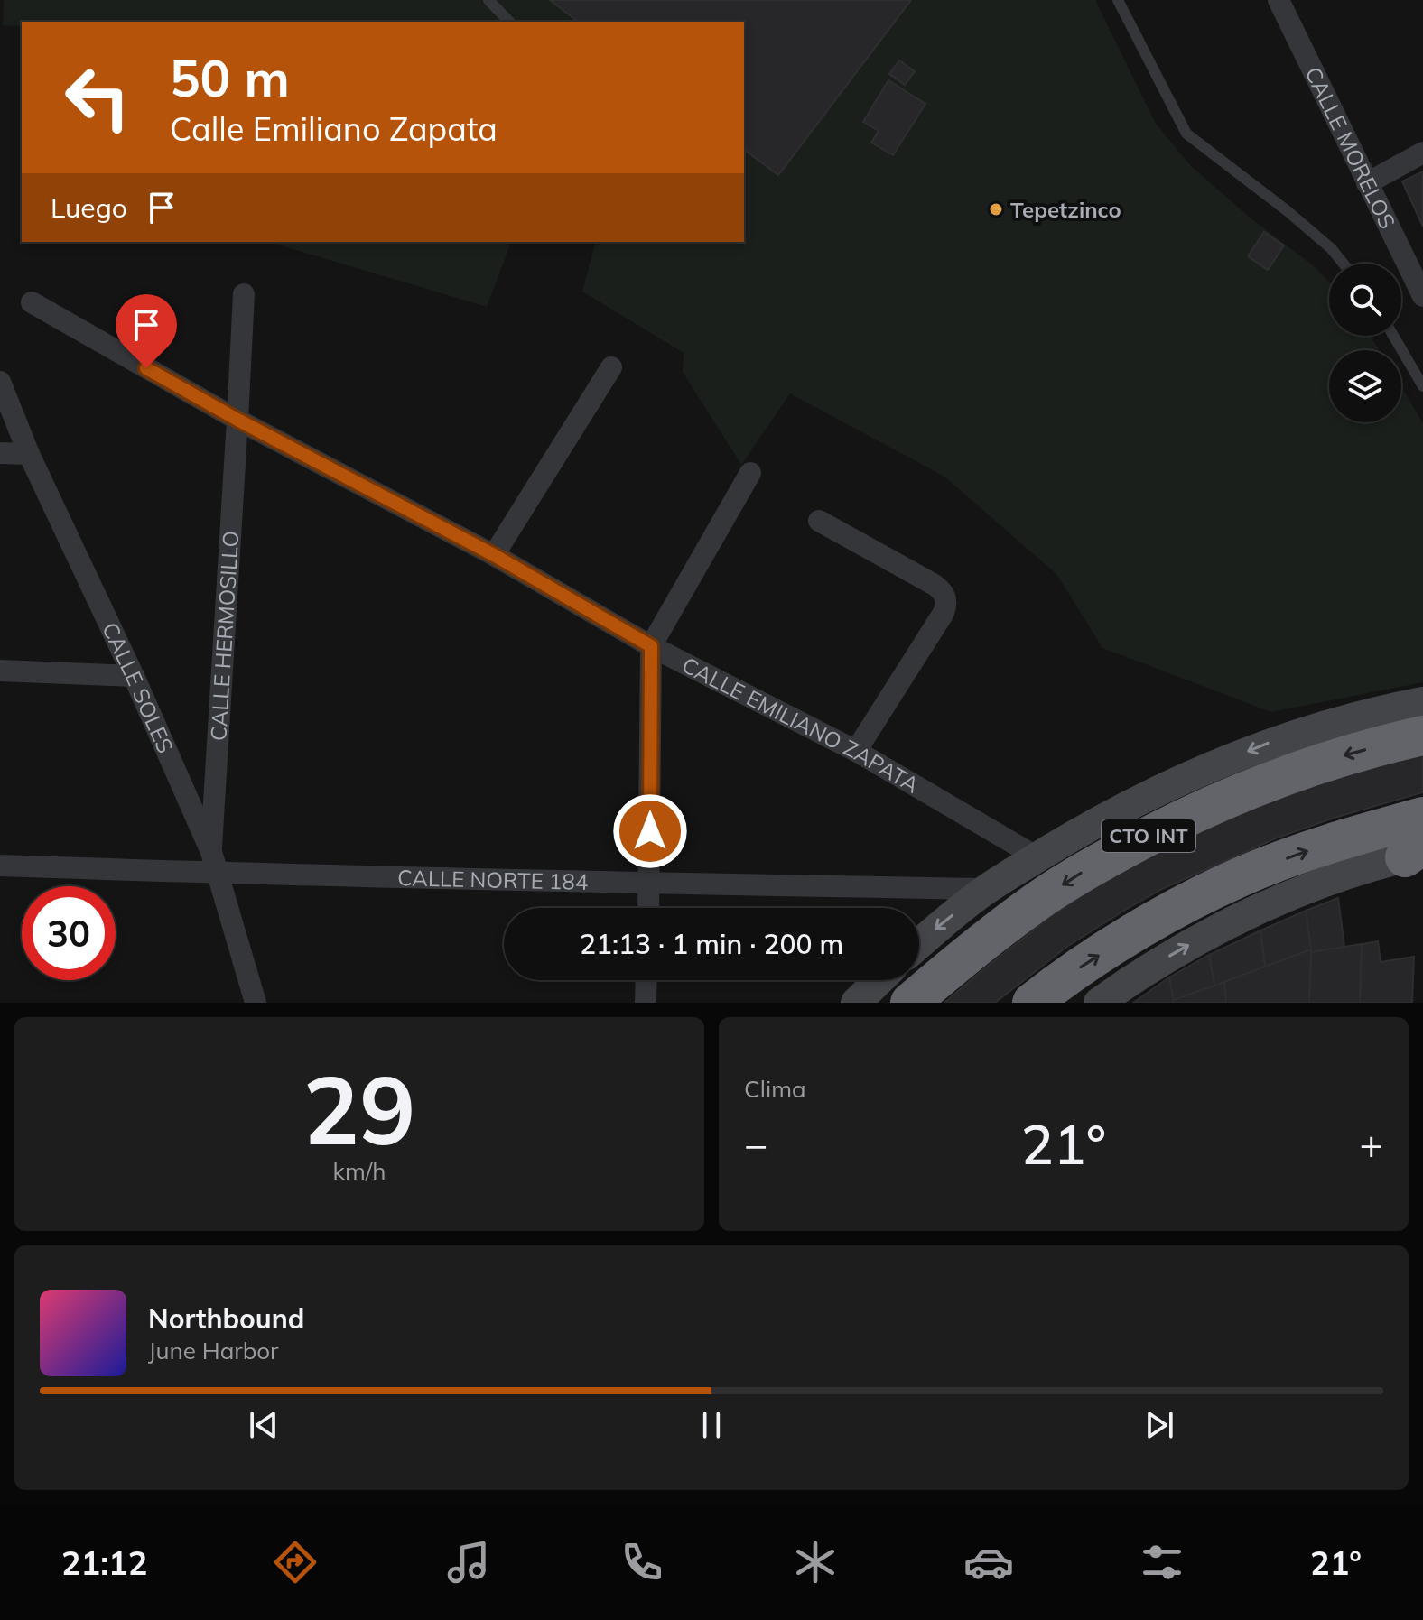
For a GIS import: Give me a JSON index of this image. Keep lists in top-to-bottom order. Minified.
{"streets":{"highway":["CTO INT"],"street":["CALLE MORELOS","CALLE HERMOSILLO","CALLE SOLES","CALLE EMILIANO ZAPATA","CALLE NORTE 184"]},"crossings":[["CALLE HERMOSILLO","CALLE SOLES"],["CALLE HERMOSILLO","CALLE EMILIANO ZAPATA"],["CALLE HERMOSILLO","CALLE NORTE 184"],["CALLE SOLES","CALLE NORTE 184"],["CALLE EMILIANO ZAPATA","CTO INT"],["CTO INT","CALLE NORTE 184"]],"places":["Tepetzinco"],"page":{"turn":["50 m","Calle Emiliano Zapata"],"then":"Luego","limit":"30","trip":"21:13 · 1 min · 200 m","tile":[["29","km/h"],"Clima"],"heat":["−","21°","+"],"song":["Northbound","June Harbor"],"tabs":["21:12","21°"]}}
